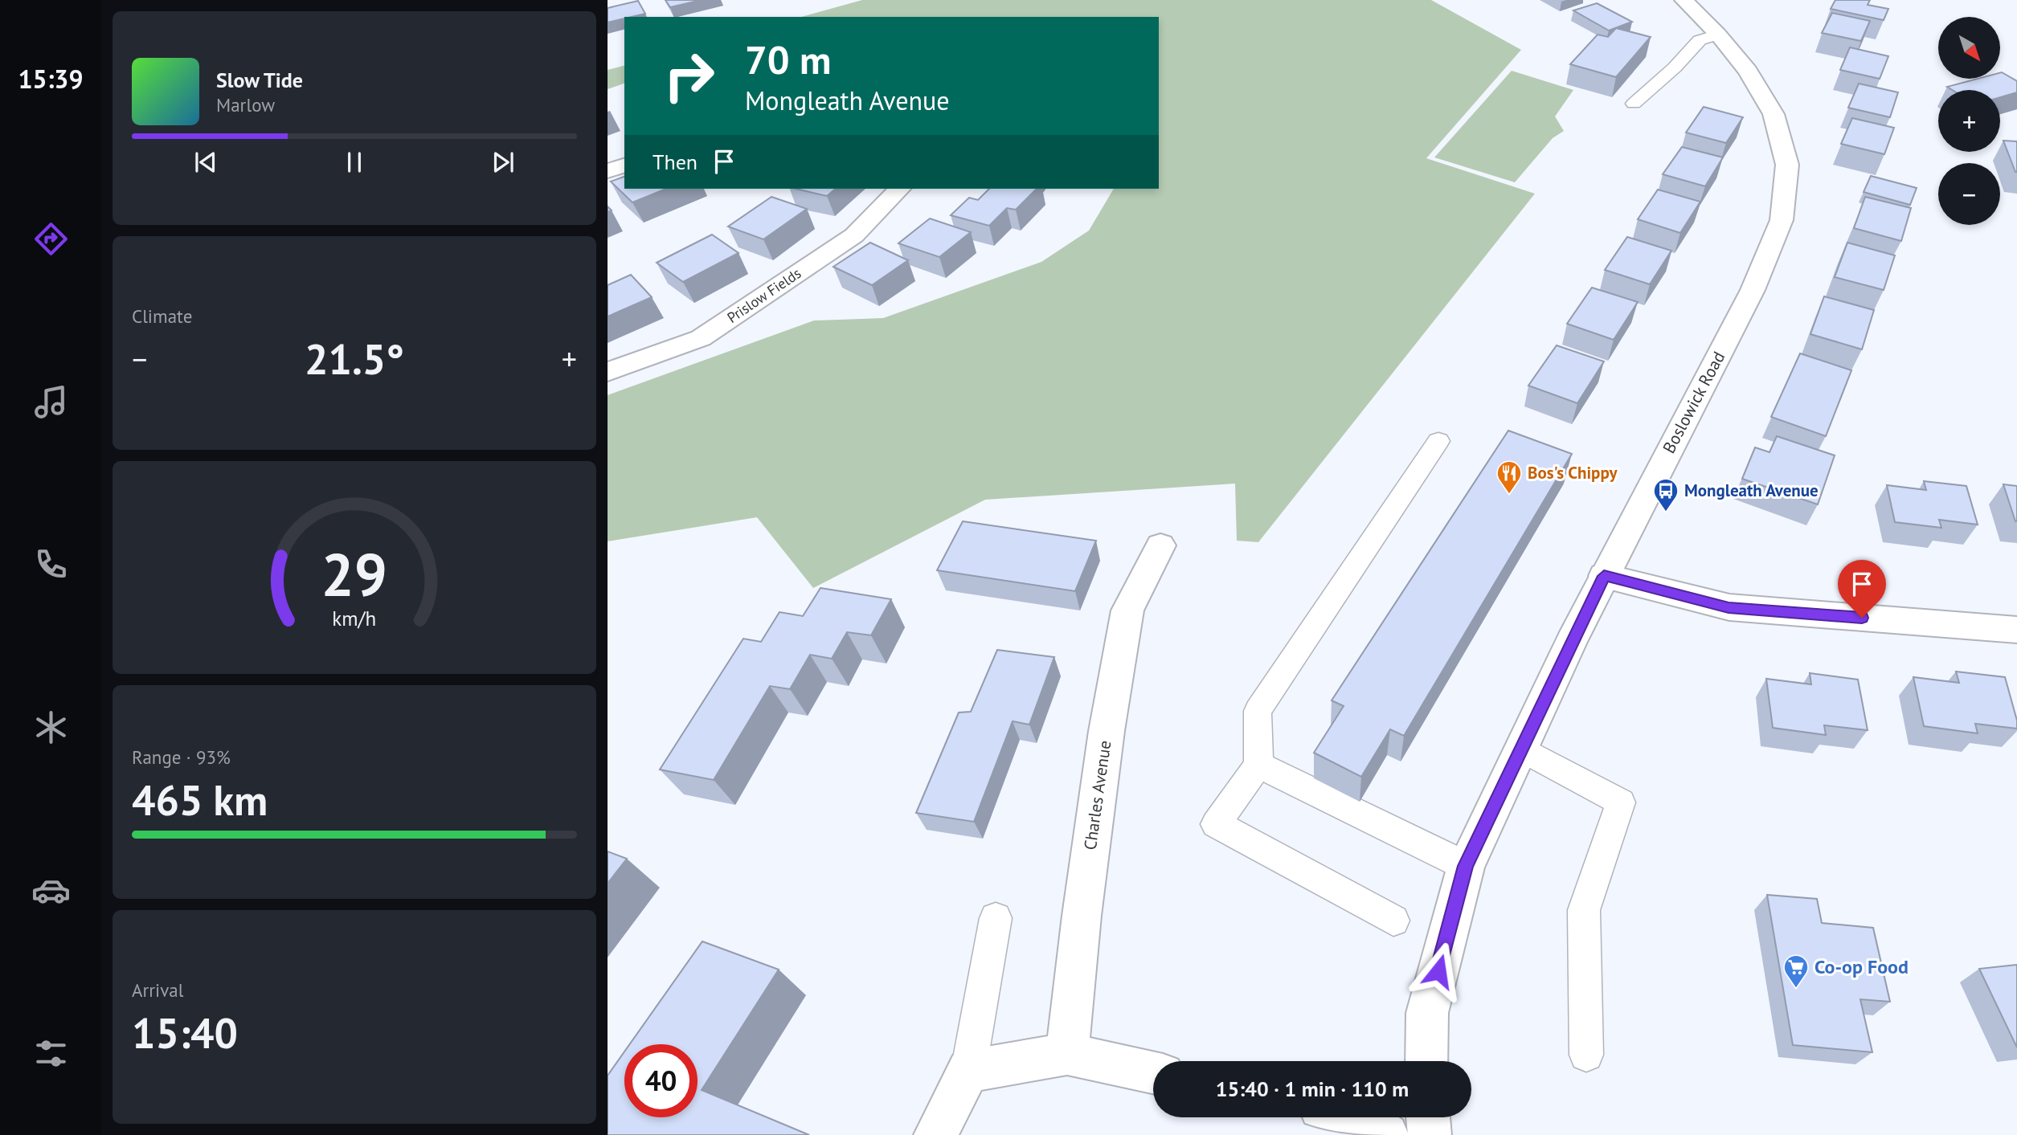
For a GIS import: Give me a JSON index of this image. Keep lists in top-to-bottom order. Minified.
{"streets":{"street":["Prislow Fields","Boslowick Road","Charles Avenue"]},"places":{"restaurant":["Bos's Chippy"],"bus stop":["Mongleath Avenue"],"supermarket":["Co-op Food"]},"north":"bottom right","page":{"tabs":"15:39","map_buttons":["+","−"],"turn":["70 m","Mongleath Avenue"],"song":["Slow Tide","Marlow"],"then":"Then","tile":["Climate",["Range · 93%","465 km"],["Arrival","15:40"]],"heat":["−","21.5°","+"],"limit":"40","trip":"15:40 · 1 min · 110 m","gauge":["29","km/h"]}}
